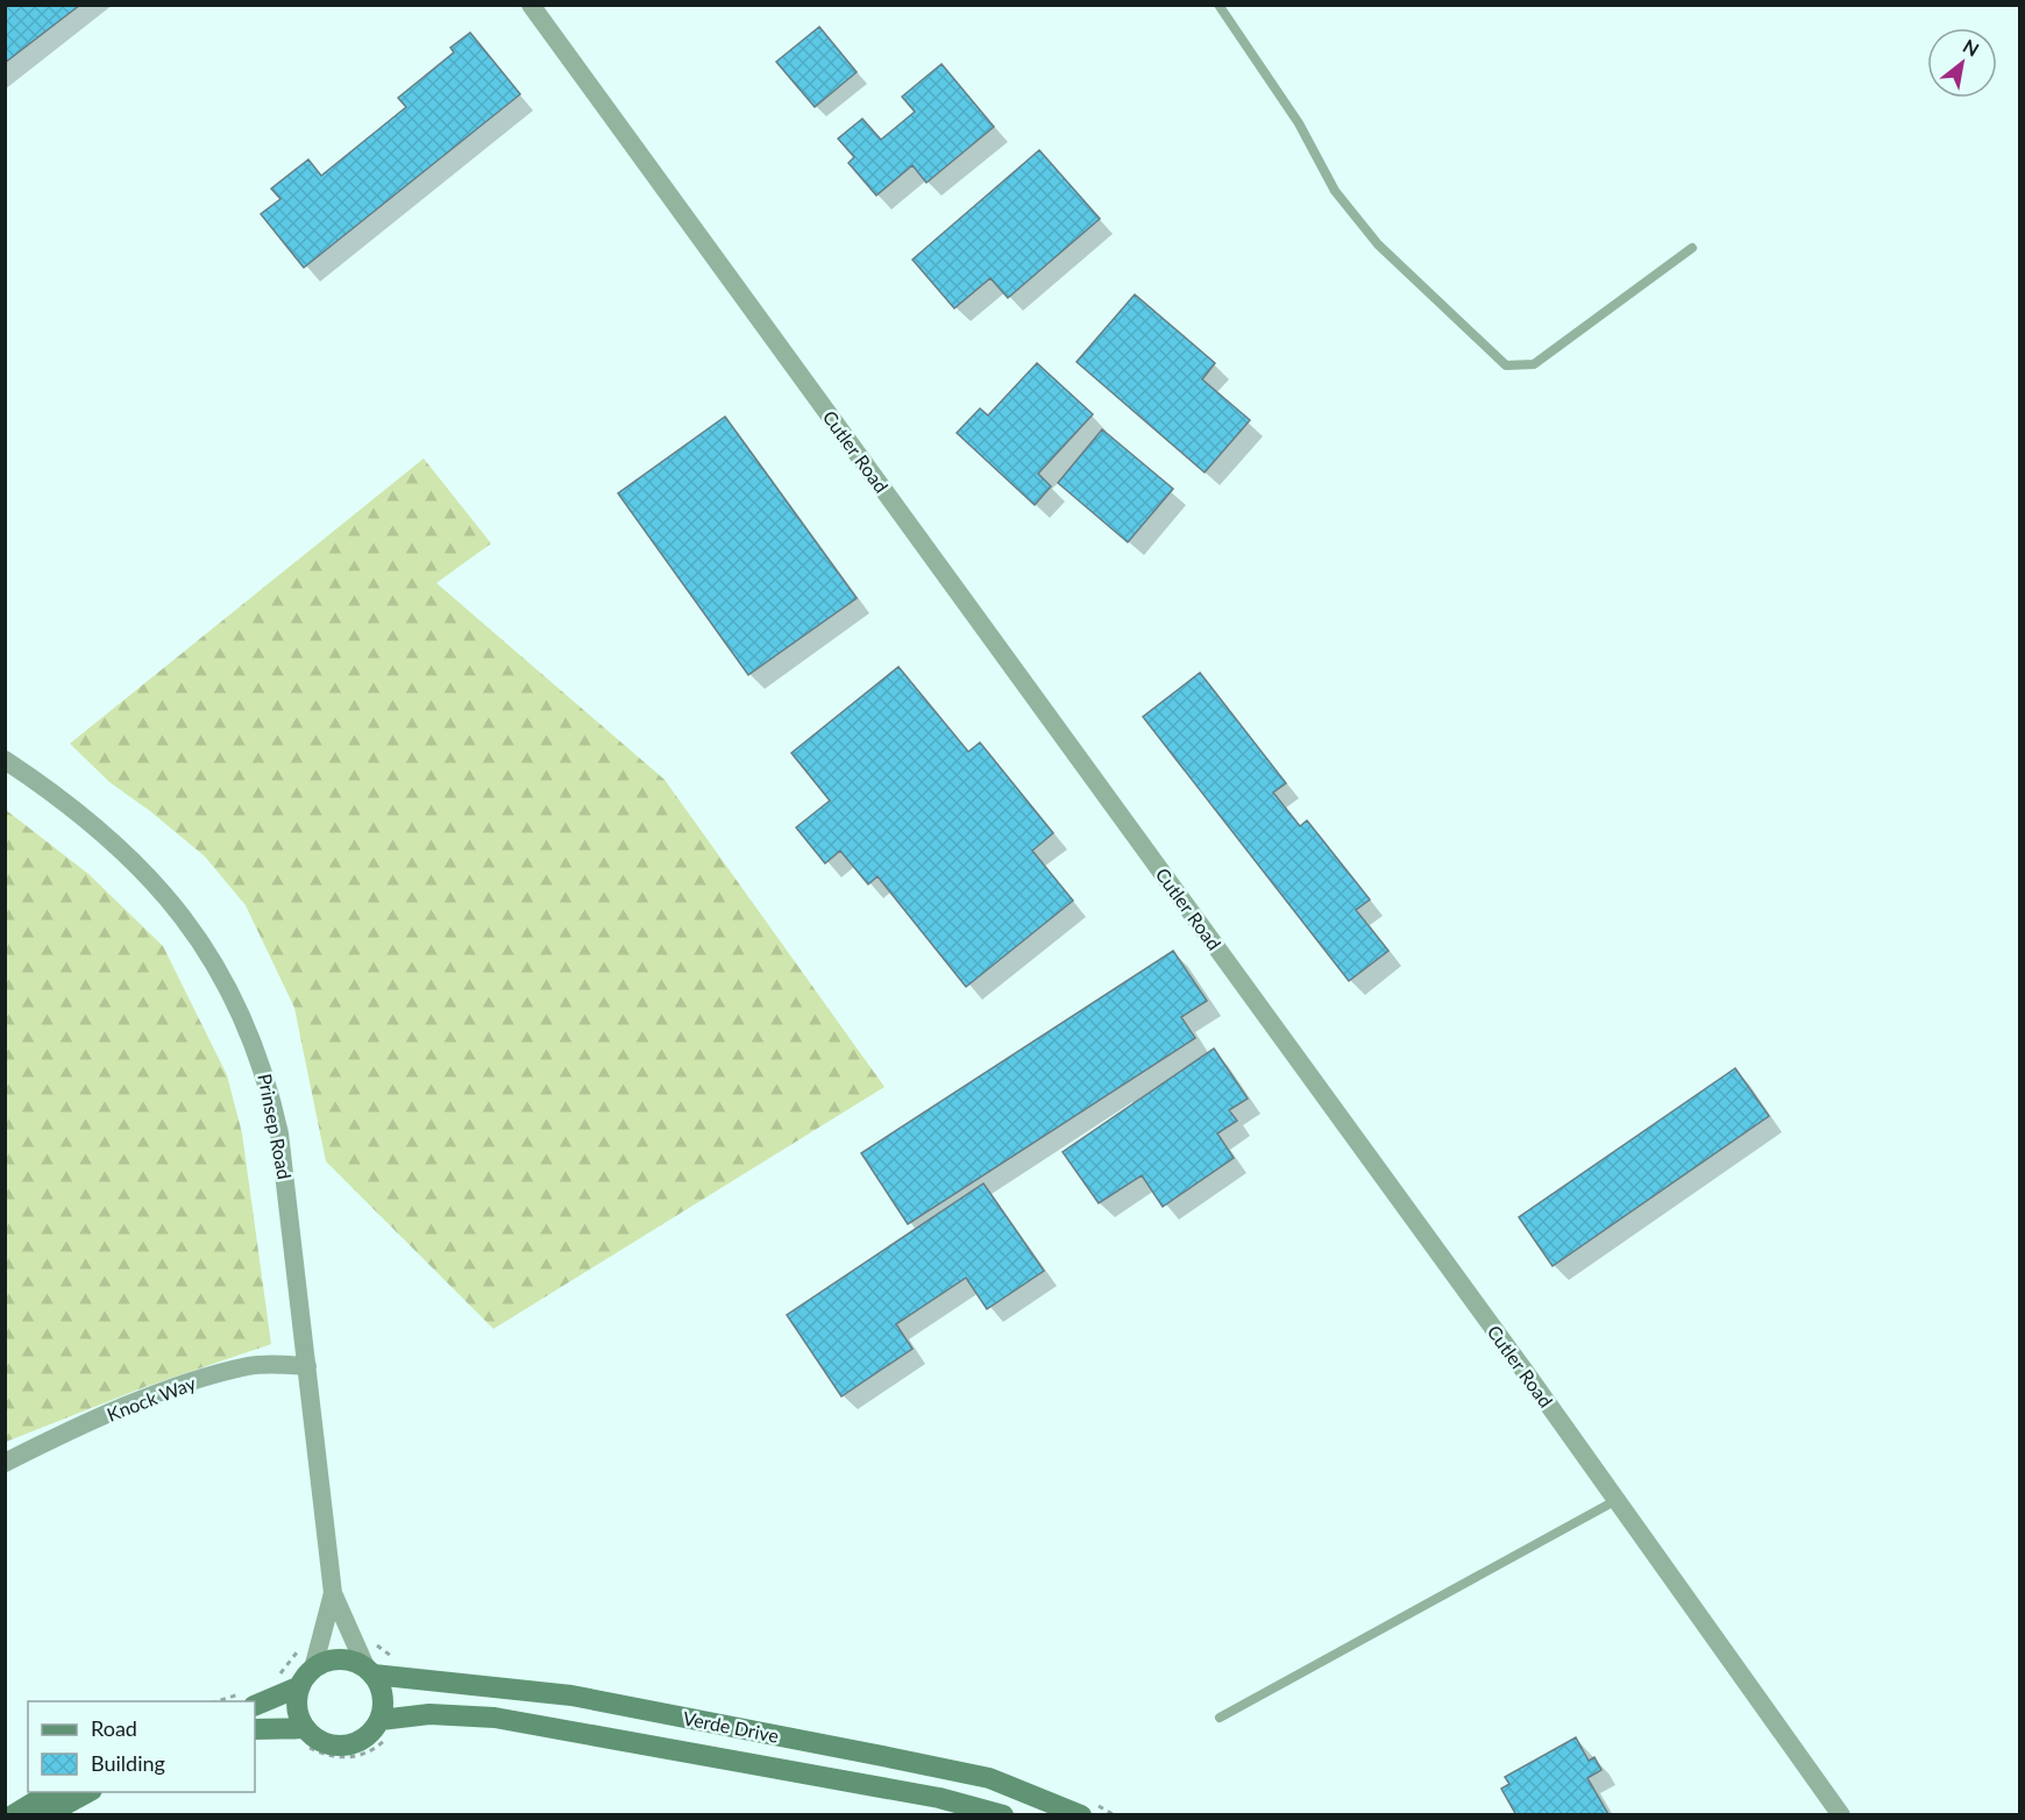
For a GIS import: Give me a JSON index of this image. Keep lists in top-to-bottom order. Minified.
{"streets":{"main road":["Verde Drive"],"street":["Cutler Road","Prinsep Road","Knock Way"]},"crossings":[["Prinsep Road","Knock Way"],["Prinsep Road","Verde Drive"]],"legend":["Road","Building"],"north":"top right"}
